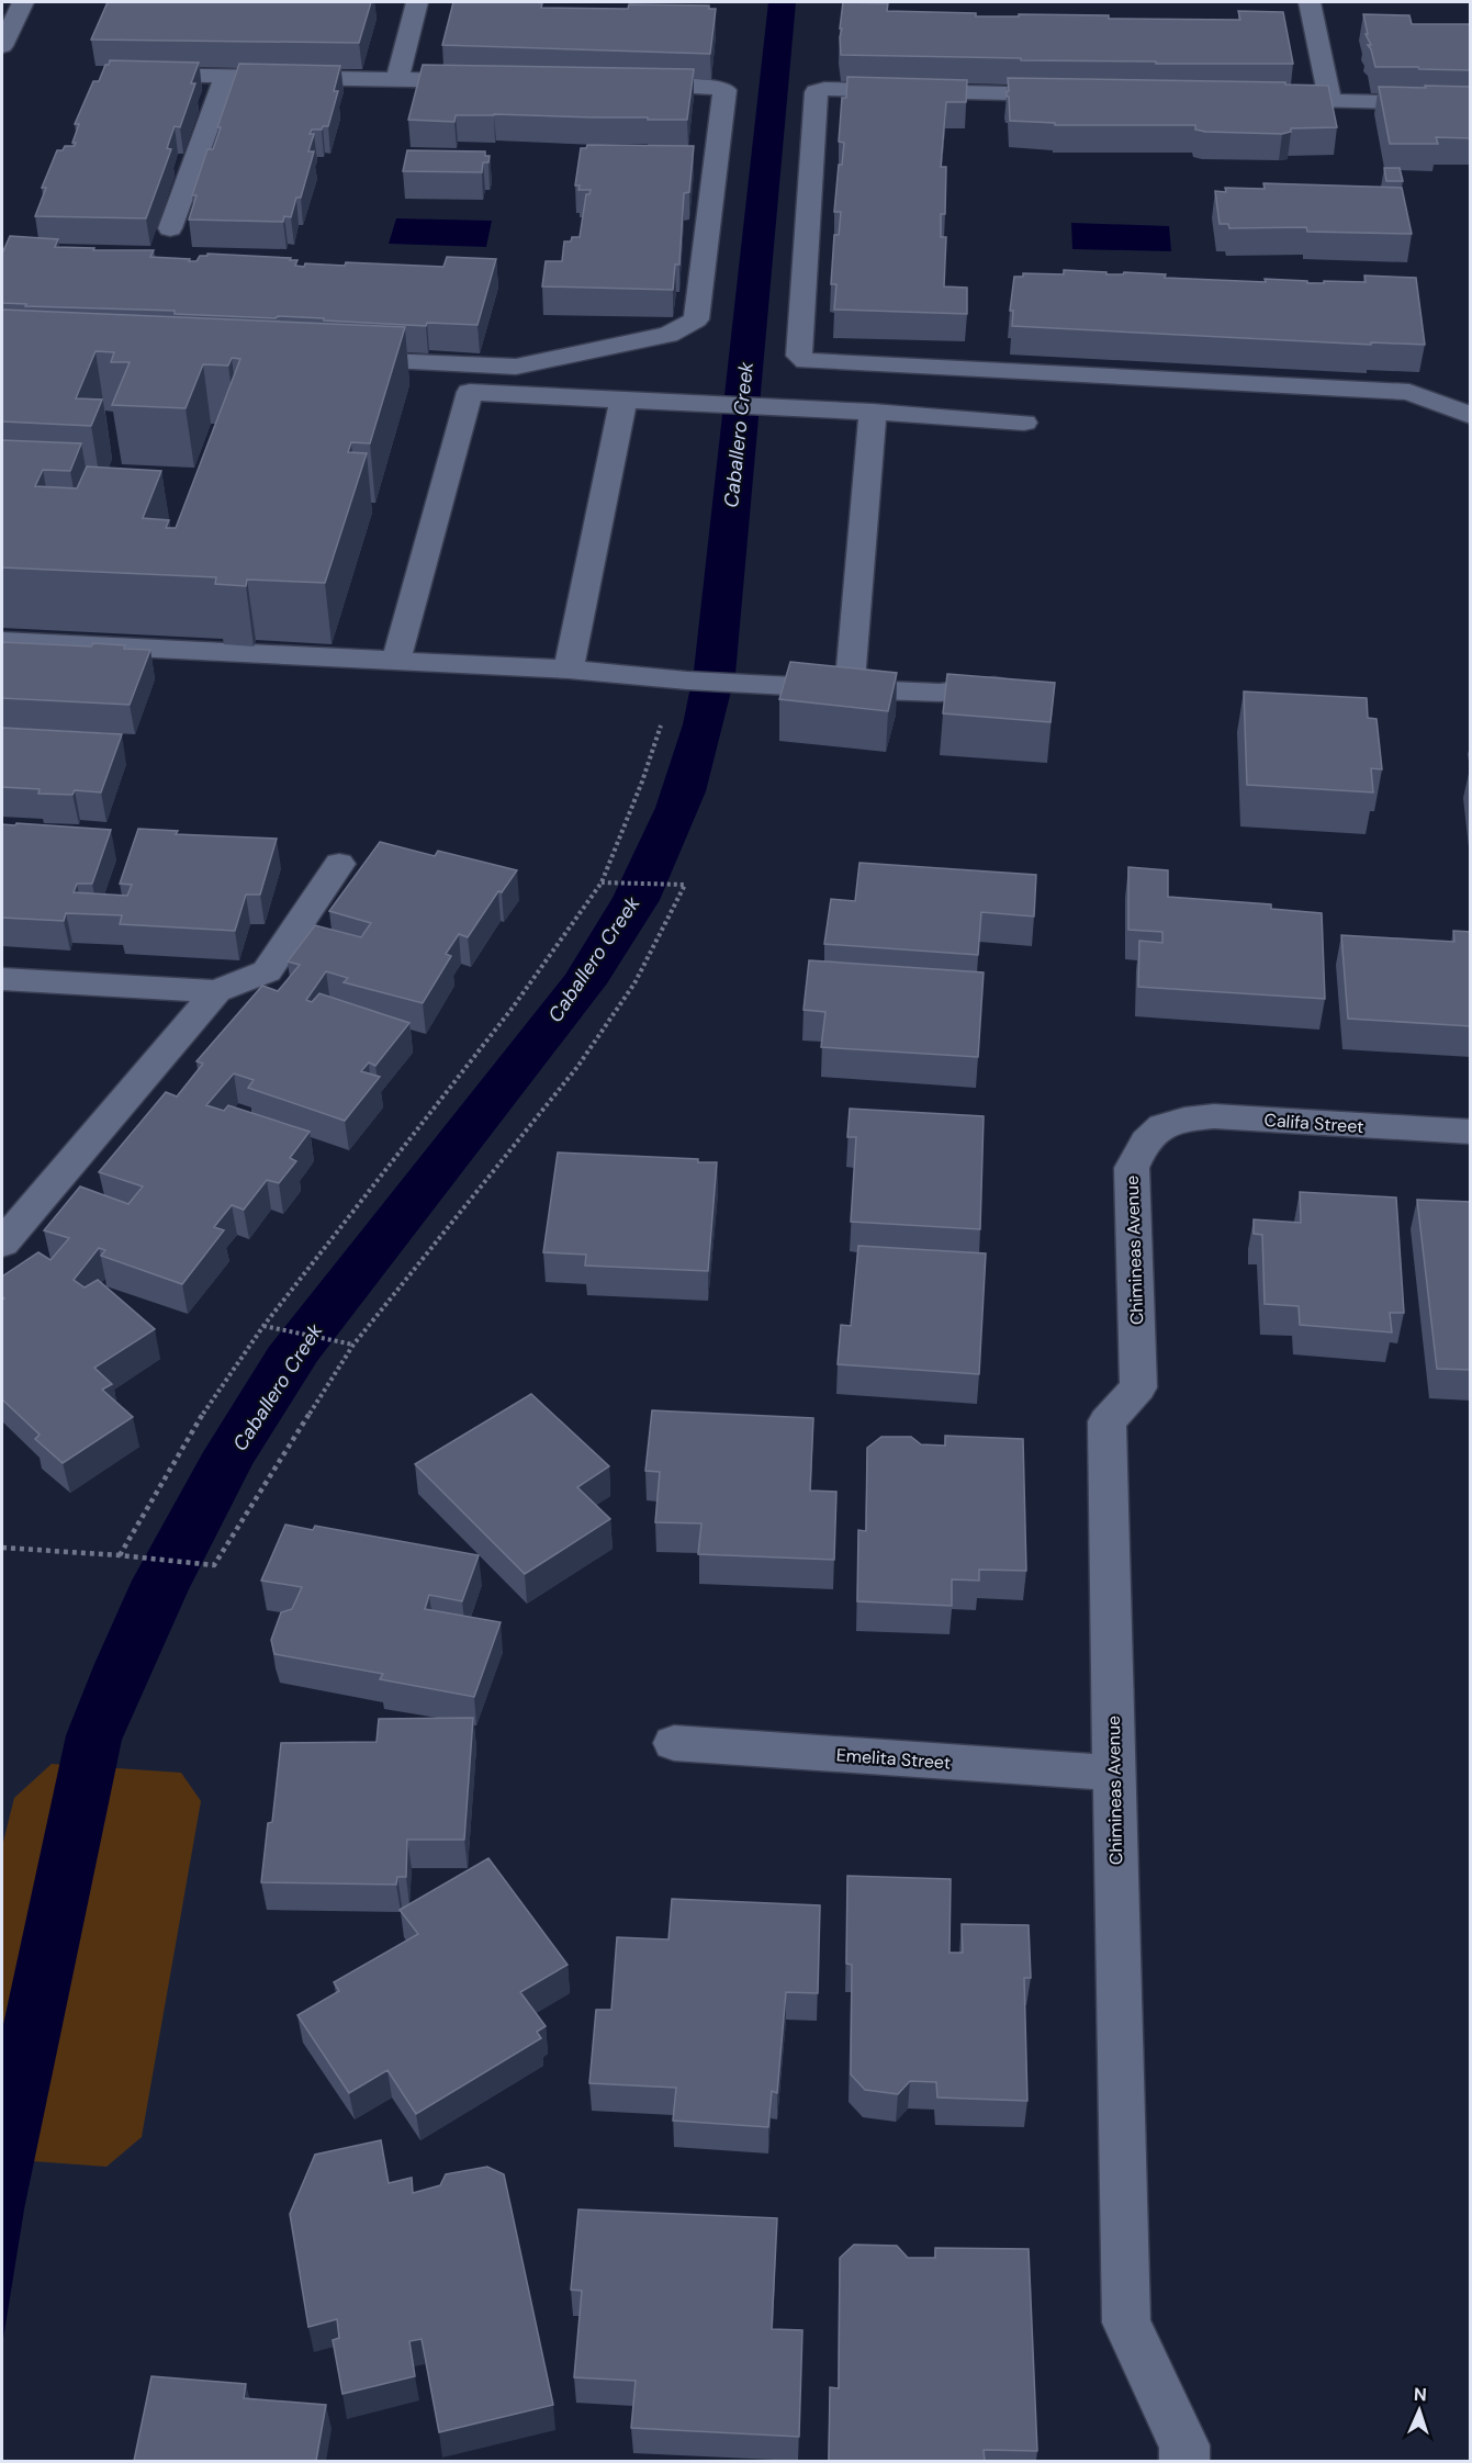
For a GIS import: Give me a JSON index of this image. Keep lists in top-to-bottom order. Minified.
{"streets":{"street":["Califa Street","Chimineas Avenue","Emelita Street"]},"crossings":[["Califa Street","Chimineas Avenue"],["Chimineas Avenue","Emelita Street"]],"water":["Caballero Creek"],"north":"top"}
